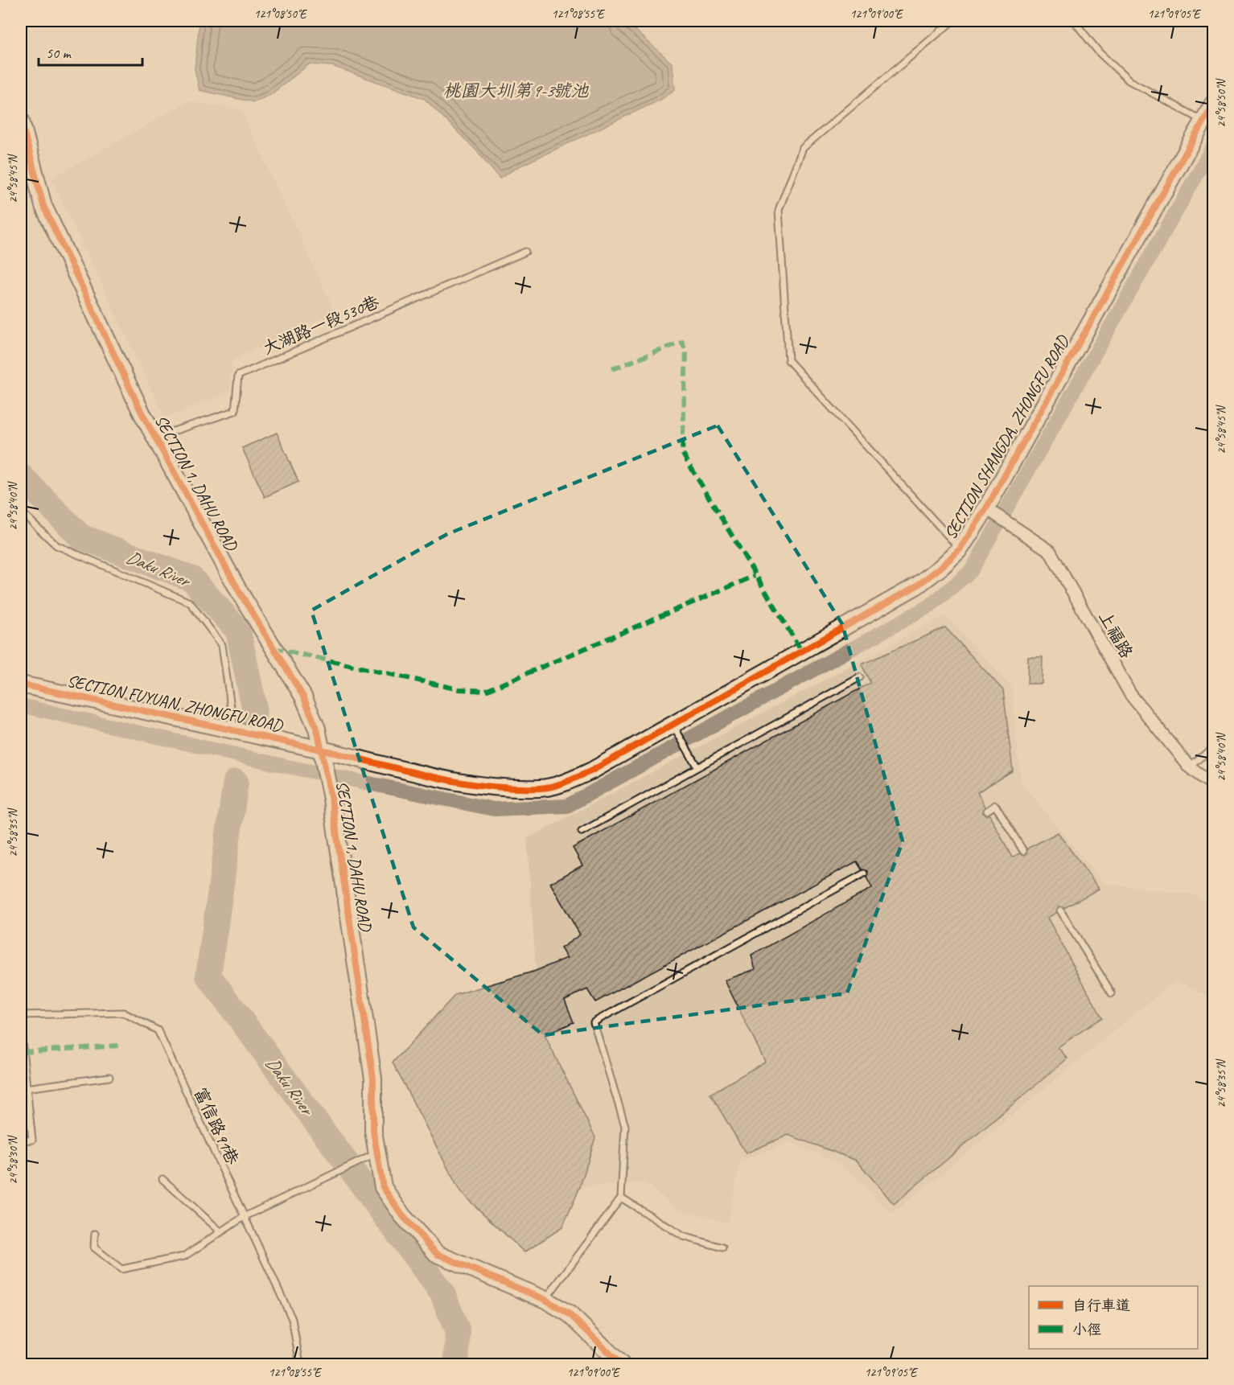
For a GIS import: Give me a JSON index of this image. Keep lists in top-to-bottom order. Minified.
{"streets":{"street":["SECTION SHANGDA, ZHONGFU ROAD","SECTION 1, DAHU ROAD","上福路","SECTION FUYUAN, ZHONGFU ROAD"],"lane":["大湖路一段530巷","富信路91巷"]},"crossings":[["大湖路一段530巷","SECTION 1, DAHU ROAD"],["SECTION SHANGDA, ZHONGFU ROAD","SECTION 1, DAHU ROAD"],["SECTION SHANGDA, ZHONGFU ROAD","上福路"],["SECTION SHANGDA, ZHONGFU ROAD","SECTION FUYUAN, ZHONGFU ROAD"],["SECTION 1, DAHU ROAD","SECTION FUYUAN, ZHONGFU ROAD"]],"water":["桃園大圳第9-3號池","Daku River"],"legend":["自行車道","小徑"],"scale_bar":"50 m","coordinates":["121°08'50\"E","121°08'55\"E","121°09'00\"E","121°09'05\"E","24°58'50\"N","24°58'45\"N","24°58'40\"N","24°58'35\"N","24°58'30\"N"]}
